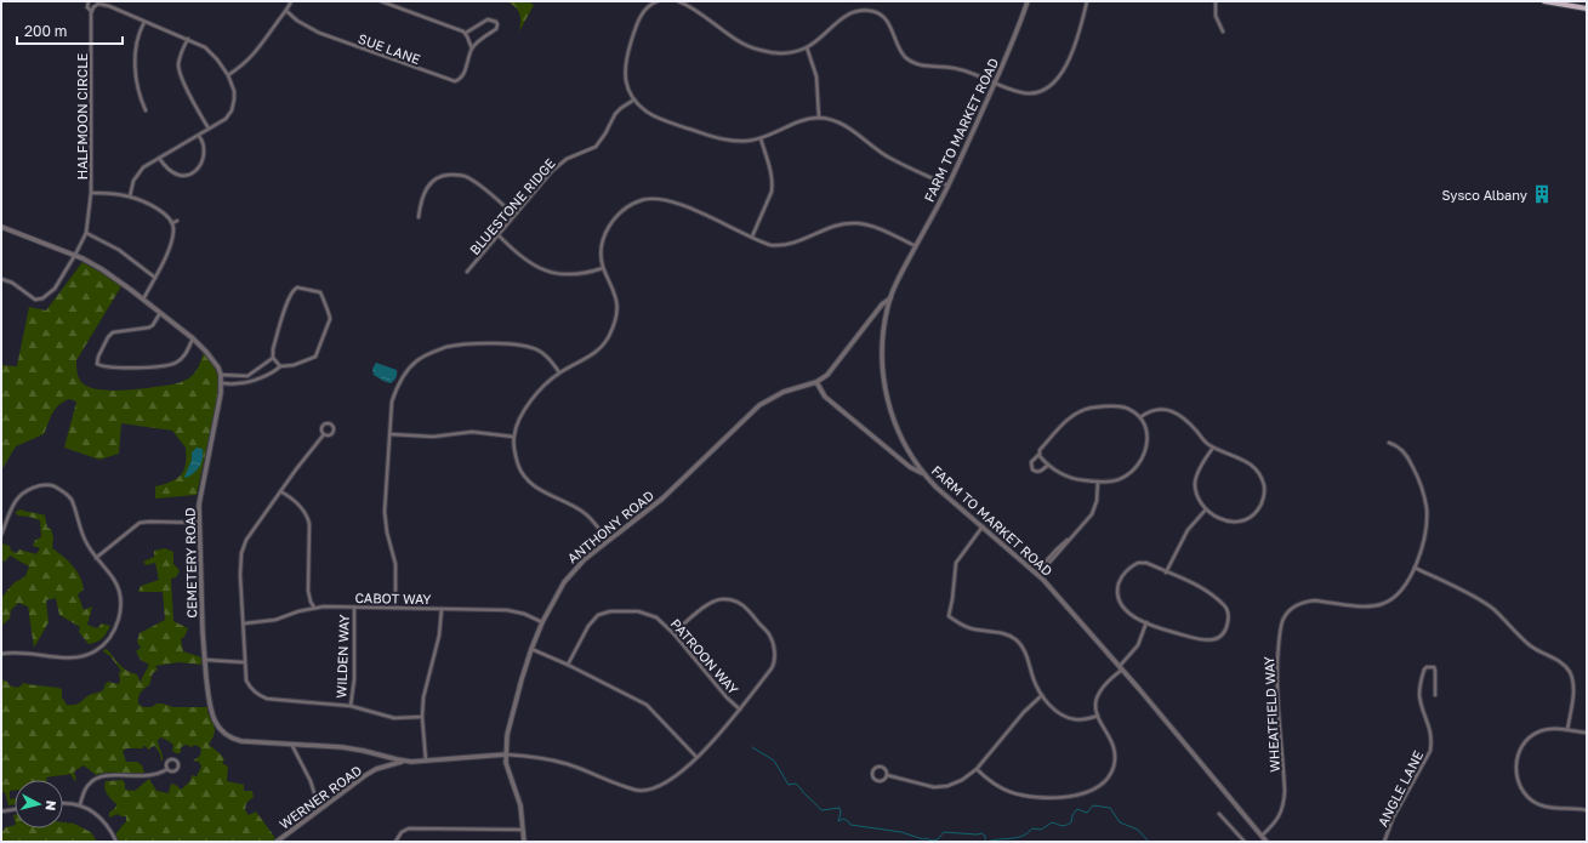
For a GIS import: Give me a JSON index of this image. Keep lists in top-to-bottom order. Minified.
{"streets":{"street":["SUE LANE","HALFMOON CIRCLE","FARM TO MARKET ROAD","BLUESTONE RIDGE","ANTHONY ROAD","CEMETERY ROAD","CABOT WAY","WILDEN WAY","PATROON WAY","WHEATFIELD WAY","ANGLE LANE","WERNER ROAD"]},"crossings":[["HALFMOON CIRCLE","CEMETERY ROAD"],["FARM TO MARKET ROAD","ANTHONY ROAD"],["FARM TO MARKET ROAD","WHEATFIELD WAY"],["ANTHONY ROAD","CEMETERY ROAD"],["ANTHONY ROAD","CABOT WAY"],["CEMETERY ROAD","WERNER ROAD"],["CABOT WAY","WILDEN WAY"]],"places":{"building":["Sysco Albany"]},"scale_bar":"200 m","north":"right"}
